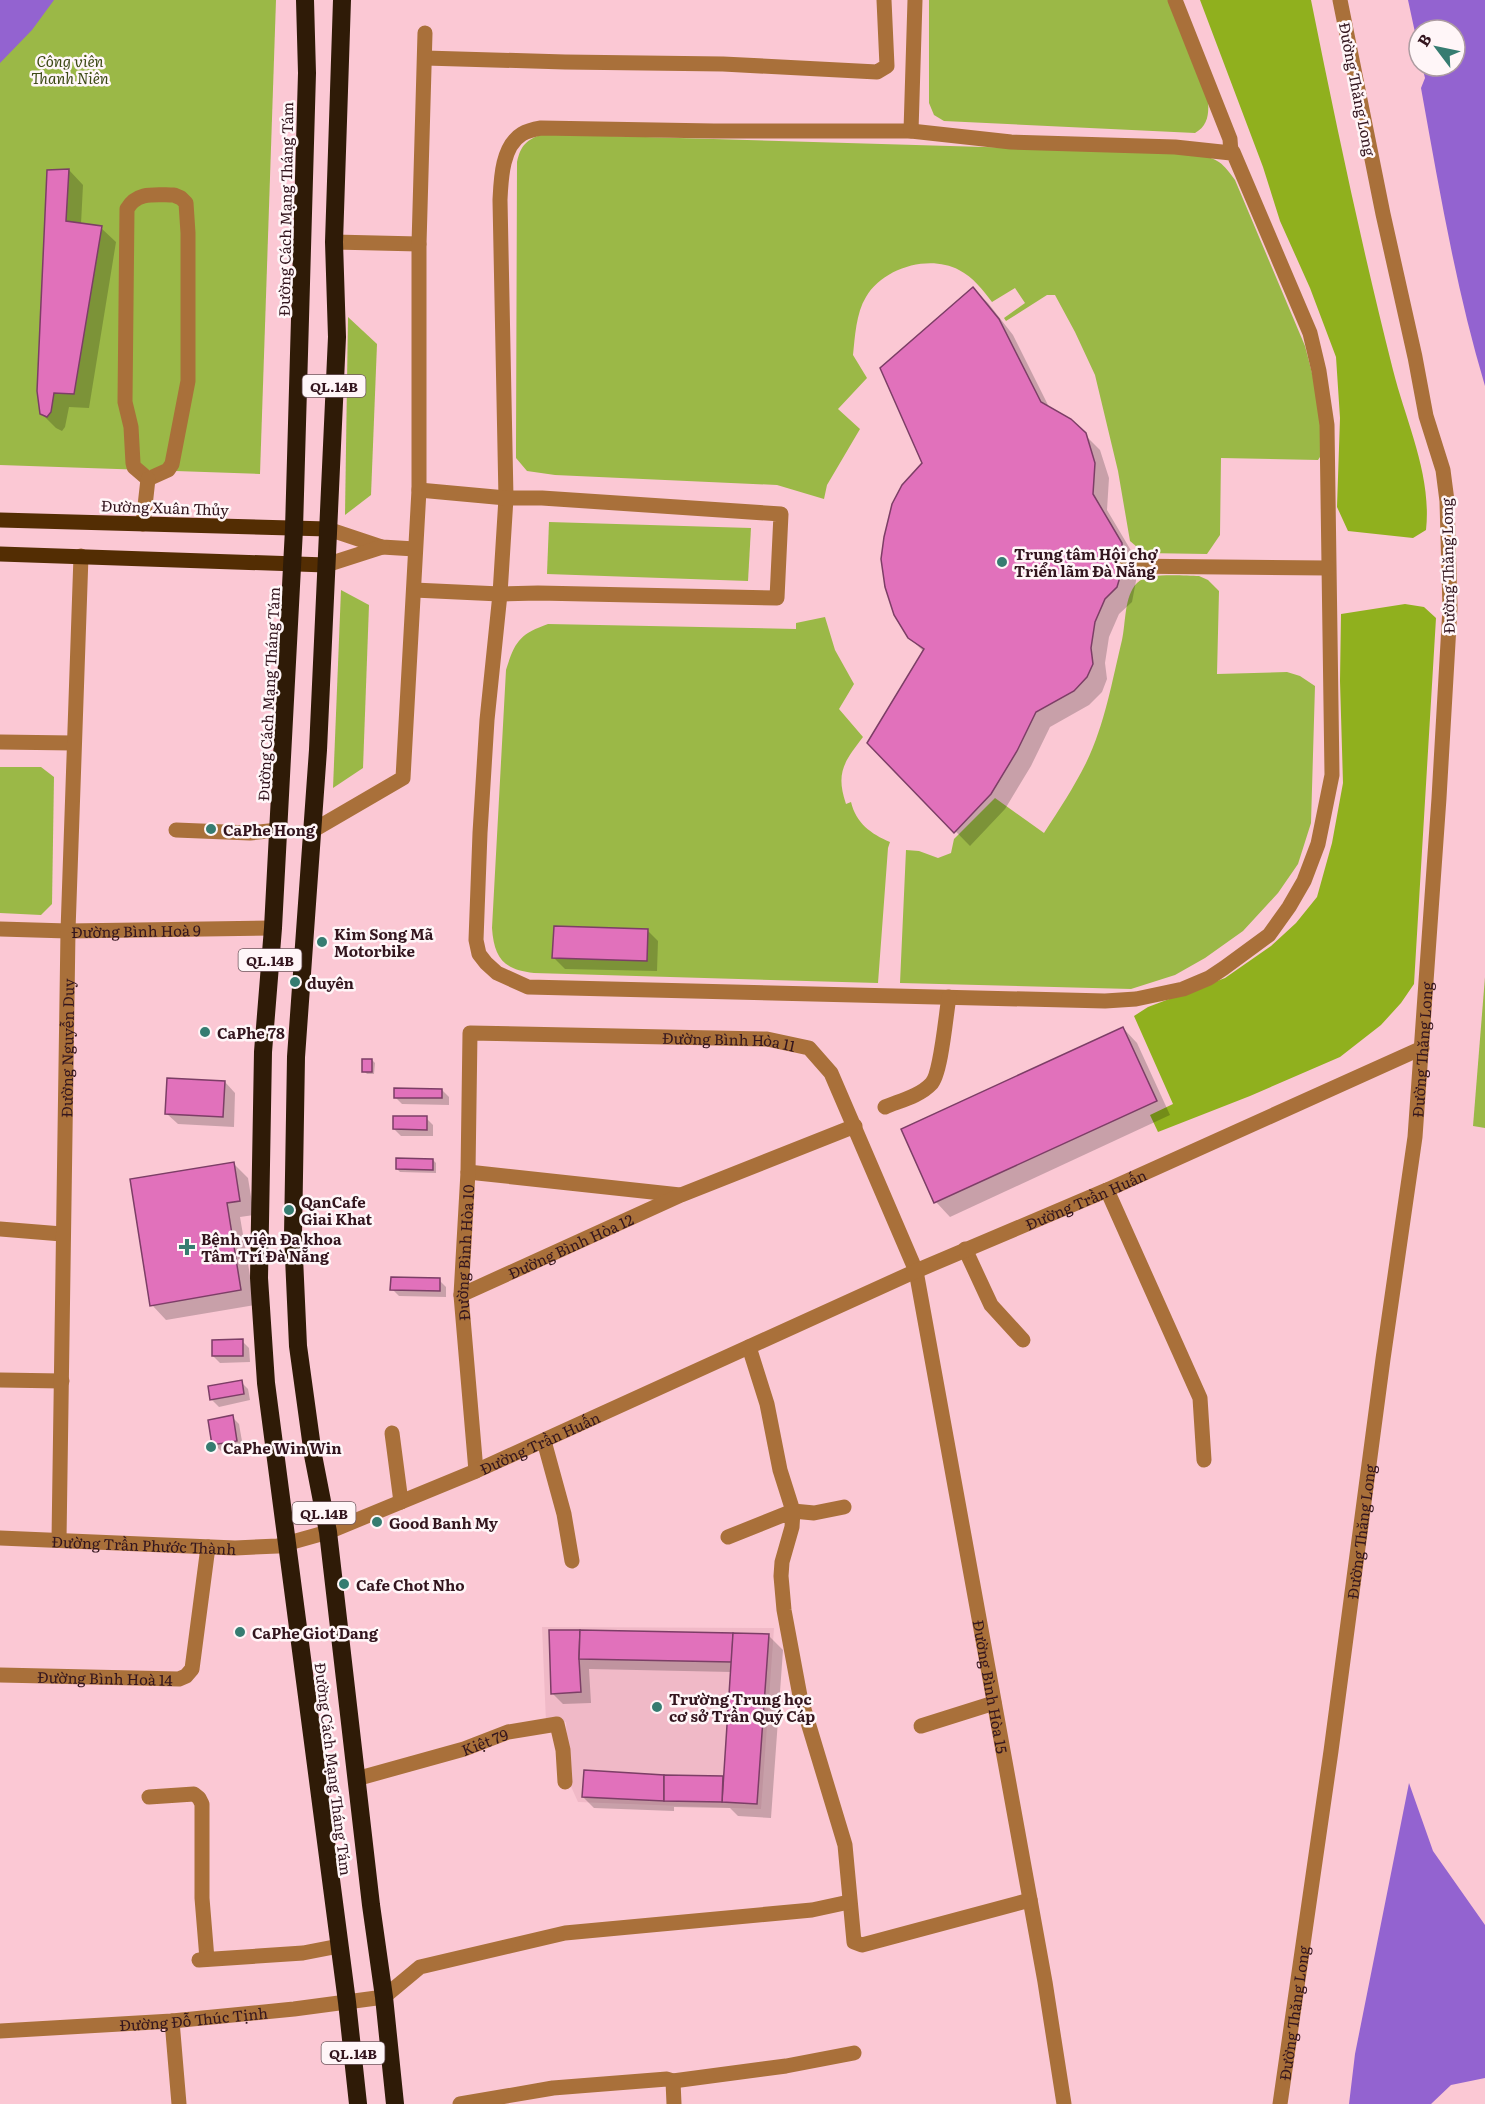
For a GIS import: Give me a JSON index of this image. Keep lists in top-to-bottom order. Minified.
{"streets":{"highway":["Đường Cách Mạng Tháng Tám","QL.14B"],"main road":["Đường Xuân Thủy"],"street":["Đường Thăng Long","Đường Bình Hoà 9","Đường Bình Hòa 11","Đường Nguyễn Duy","Đường Trần Huấn","Đường Bình Hòa 12","Đường Bình Hòa 10","Đường Trần Phước Thành","Đường Bình Hoà 14","Đường Bình Hòa 15","Kiệt 79","Đường Đỗ Thúc Tịnh"]},"crossings":[["Đường Thăng Long","Đường Trần Huấn"],["Đường Cách Mạng Tháng Tám","Đường Xuân Thủy"],["Đường Cách Mạng Tháng Tám","Đường Bình Hoà 9"],["Đường Cách Mạng Tháng Tám","Đường Trần Huấn"],["Đường Cách Mạng Tháng Tám","Đường Trần Phước Thành"],["Đường Cách Mạng Tháng Tám","Kiệt 79"],["Đường Cách Mạng Tháng Tám","Đường Đỗ Thúc Tịnh"],["Đường Bình Hoà 9","Đường Nguyễn Duy"],["Đường Bình Hòa 11","Đường Trần Huấn"],["Đường Bình Hòa 11","Đường Bình Hòa 12"],["Đường Bình Hòa 11","Đường Bình Hòa 10"],["Đường Bình Hòa 11","Đường Bình Hòa 15"],["Đường Nguyễn Duy","Đường Trần Phước Thành"],["Đường Trần Huấn","Đường Bình Hòa 10"],["Đường Trần Huấn","Đường Trần Phước Thành"],["Đường Trần Huấn","Đường Bình Hòa 15"],["Đường Bình Hòa 12","Đường Bình Hòa 10"],["Đường Trần Phước Thành","Đường Bình Hoà 14"]],"parks":["Công viên Thanh Niên"],"places":{"other":["Trung tâm Hội chợ Triển lãm Đà Nẵng","CaPhe Hong","Kim Song Mã Motorbike","duyên","CaPhe 78","QanCafe Giai Khat","CaPhe Win Win","Good Banh My","Cafe Chot Nho","CaPhe Giot Dang","Trường Trung học cơ sở Trần Quý Cáp"],"health":["Bệnh viện Đa khoa Tâm Trí Đà Nẵng"]},"north":"top left"}
